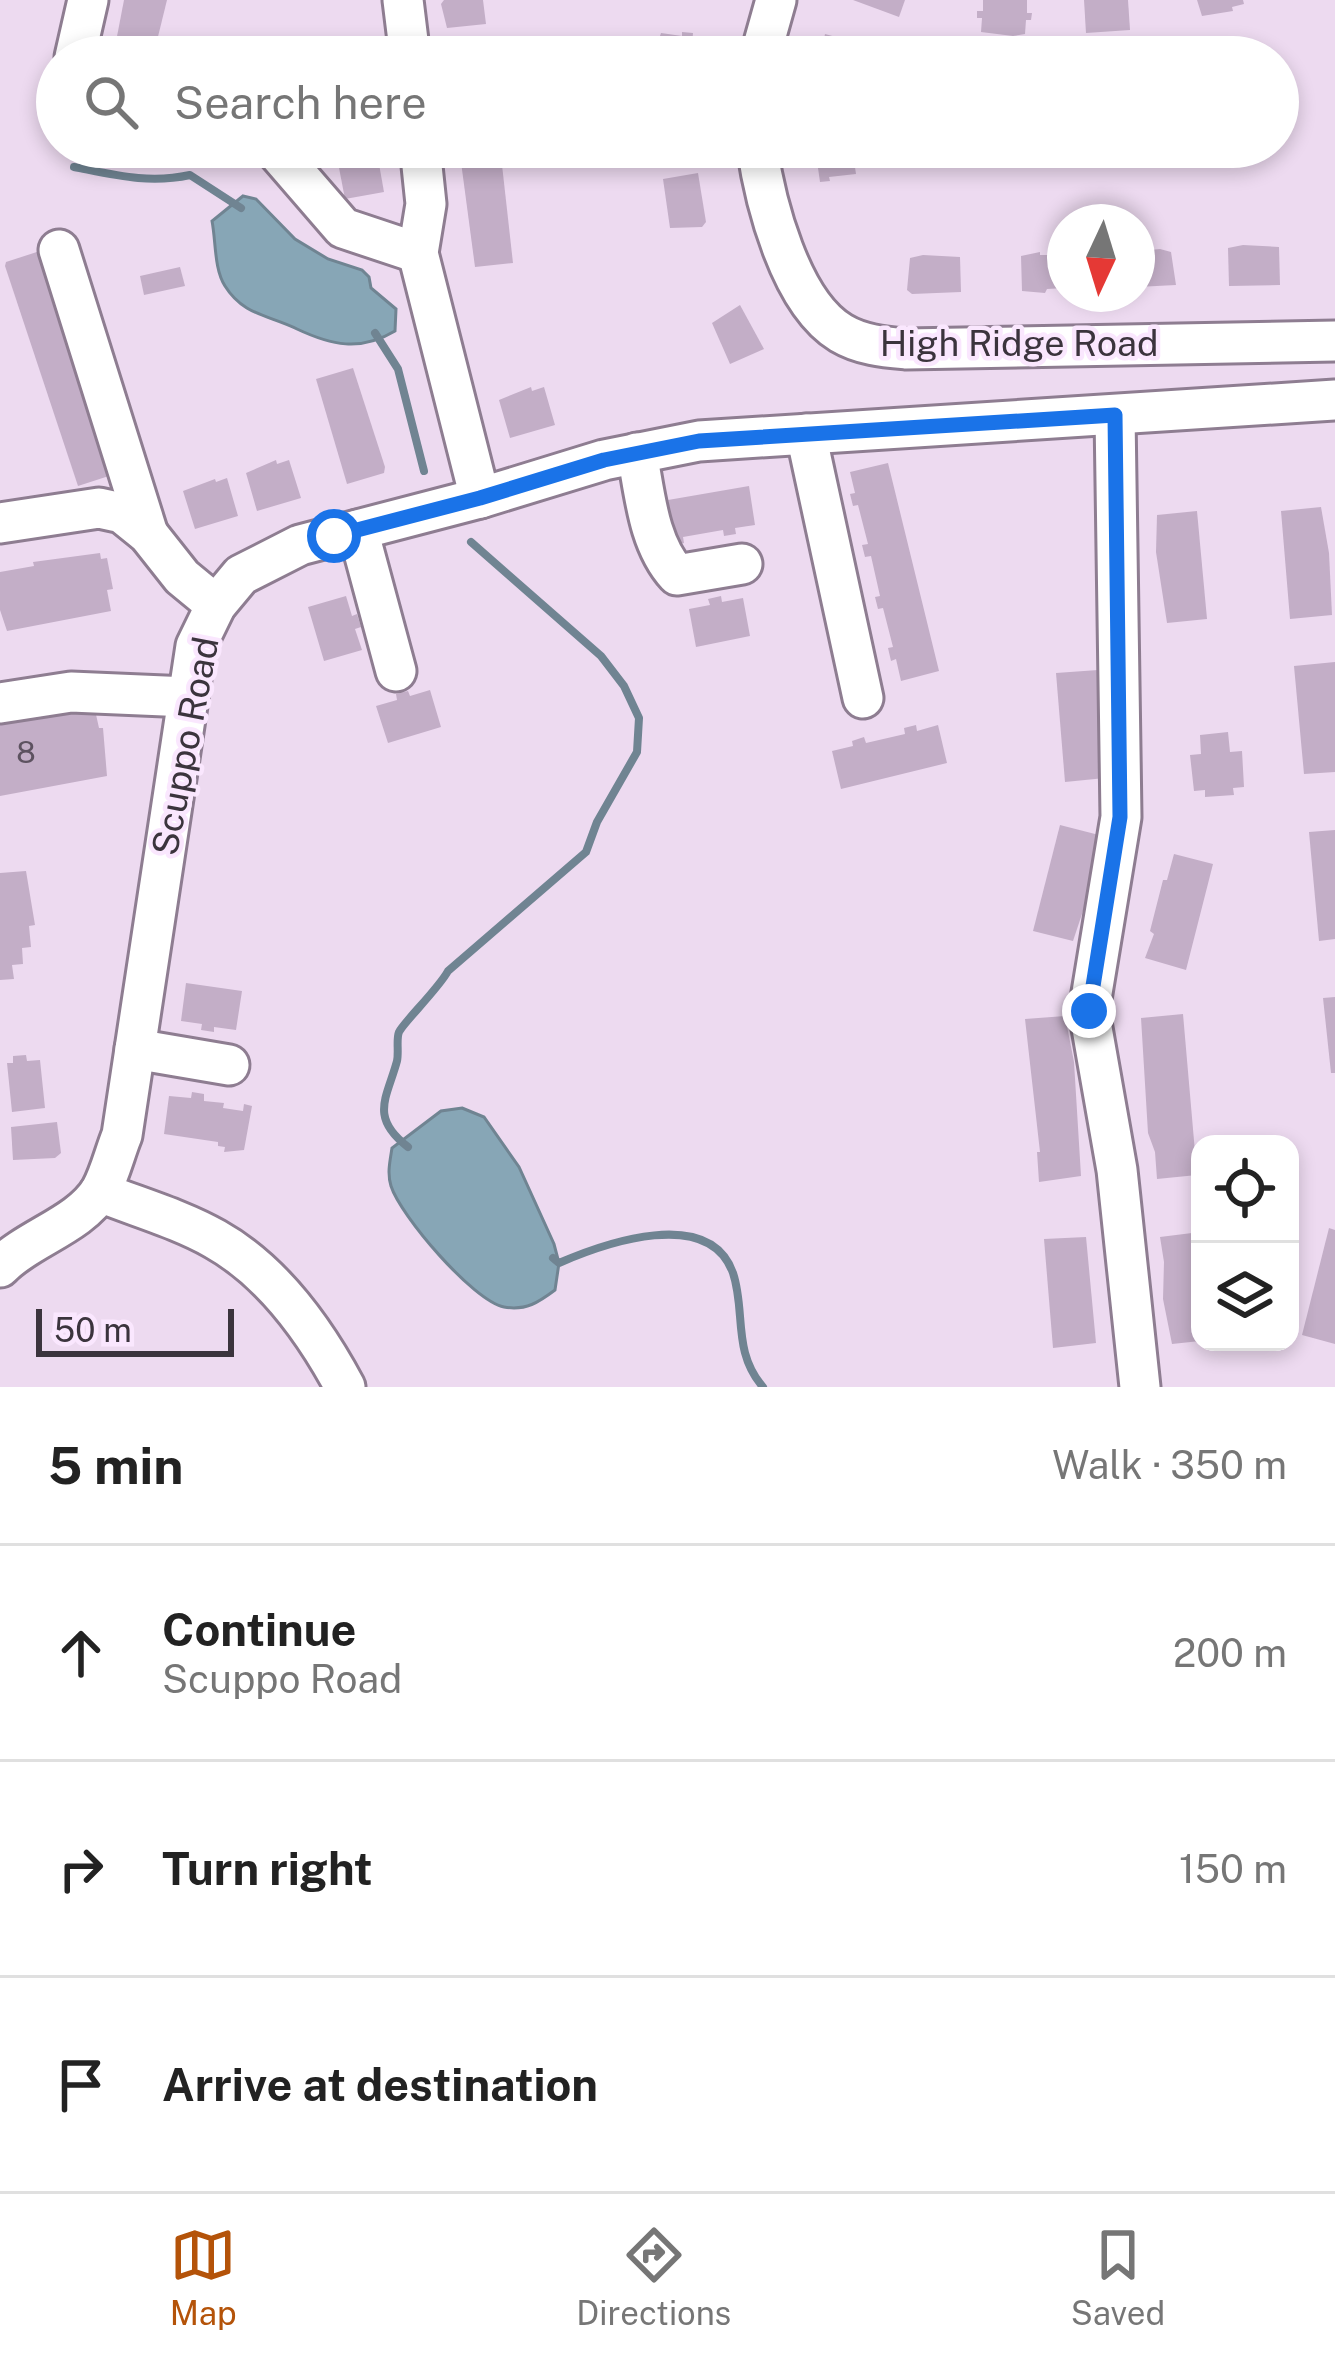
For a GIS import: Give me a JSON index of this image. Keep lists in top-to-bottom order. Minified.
{"streets":{"street":["High Ridge Road","Scuppo Road"]},"house_numbers":["8"],"scale_bar":"50 m","north":"bottom","page":{"search":"Search here","scale":"50 m","heading":["5 min","Walk · 350 m"],"list":[["Continue","Scuppo Road","200 m"],["Turn right","150 m"],"Arrive at destination"],"nav":["Map","Directions","Saved"]}}
